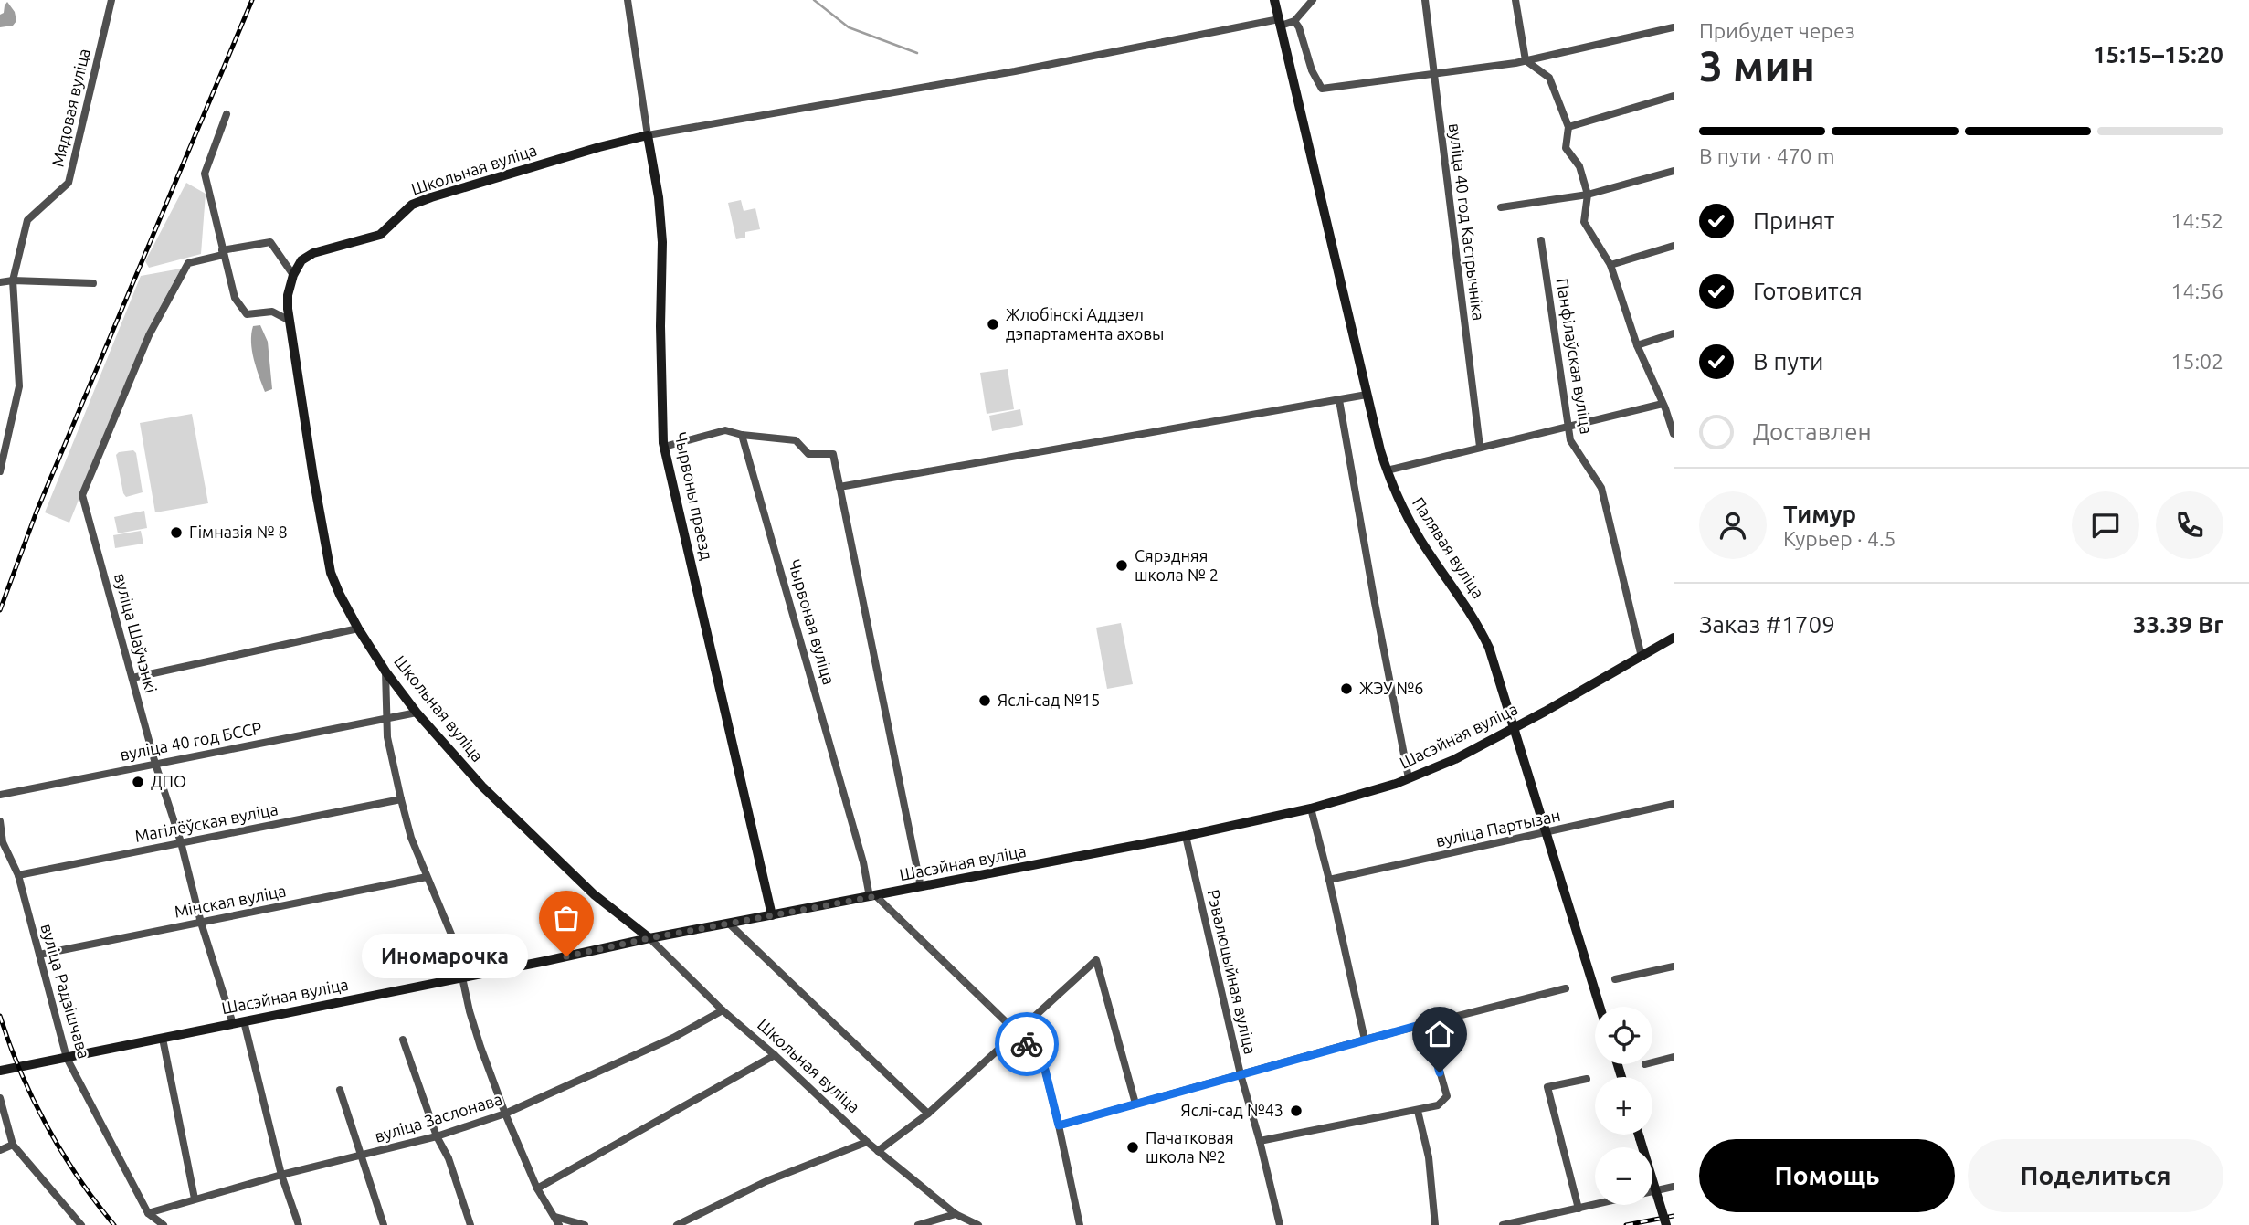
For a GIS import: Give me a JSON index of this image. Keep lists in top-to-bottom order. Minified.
{"streets":{"street":["Мядовая вуліца","Школьная вуліца","вуліца 40 год Кастрычніка","Панфілаўская вуліца","Чырвоны праезд","Палявая вуліца","Чырвоная вуліца","вуліца Шаўчэнкі","Шасэйная вуліца","вуліца 40 год БССР","Магілёўская вуліца","вуліца Партызан","Мінская вуліца","Рэвалюцыйная вуліца","вуліца Радзішчава","вуліца Заслонава"]},"crossings":[["Школьная вуліца","Чырвоны праезд"],["Школьная вуліца","Шасэйная вуліца"],["Школьная вуліца","вуліца 40 год БССР"],["Школьная вуліца","вуліца Заслонава"],["Панфілаўская вуліца","Шасэйная вуліца"],["Чырвоны праезд","Шасэйная вуліца"],["Палявая вуліца","Шасэйная вуліца"],["Палявая вуліца","вуліца Партызан"],["Чырвоная вуліца","Шасэйная вуліца"],["вуліца Шаўчэнкі","Шасэйная вуліца"],["вуліца Шаўчэнкі","вуліца 40 год БССР"],["вуліца Шаўчэнкі","Магілёўская вуліца"],["вуліца Шаўчэнкі","Мінская вуліца"],["вуліца Шаўчэнкі","вуліца Заслонава"],["Шасэйная вуліца","Рэвалюцыйная вуліца"],["Шасэйная вуліца","вуліца Радзішчава"],["Магілёўская вуліца","вуліца Радзішчава"],["Мінская вуліца","вуліца Радзішчава"],["вуліца Радзішчава","вуліца Заслонава"]],"places":["Жлобінскі Аддзел дэпартамента аховы","Гімназія № 8","Сярэдняя школа № 2","ЖЭУ №6","Яслі-сад №15","ДПО","Иномарочка","Яслі-сад №43","Пачатковая школа №2"],"page":{"heading":["3 мин","Прибудет через","15:15–15:20"],"panel":["Тимур","Курьер · 4.5","Заказ #1709","33.39 Br"],"bar":"В пути · 470 m","list":[["Принят","14:52"],["Готовится","14:56"],["В пути","15:02"],"Доставлен"],"bubble":"Иномарочка","map_buttons":["+","−"],"buttons":["Помощь","Поделиться"]}}
